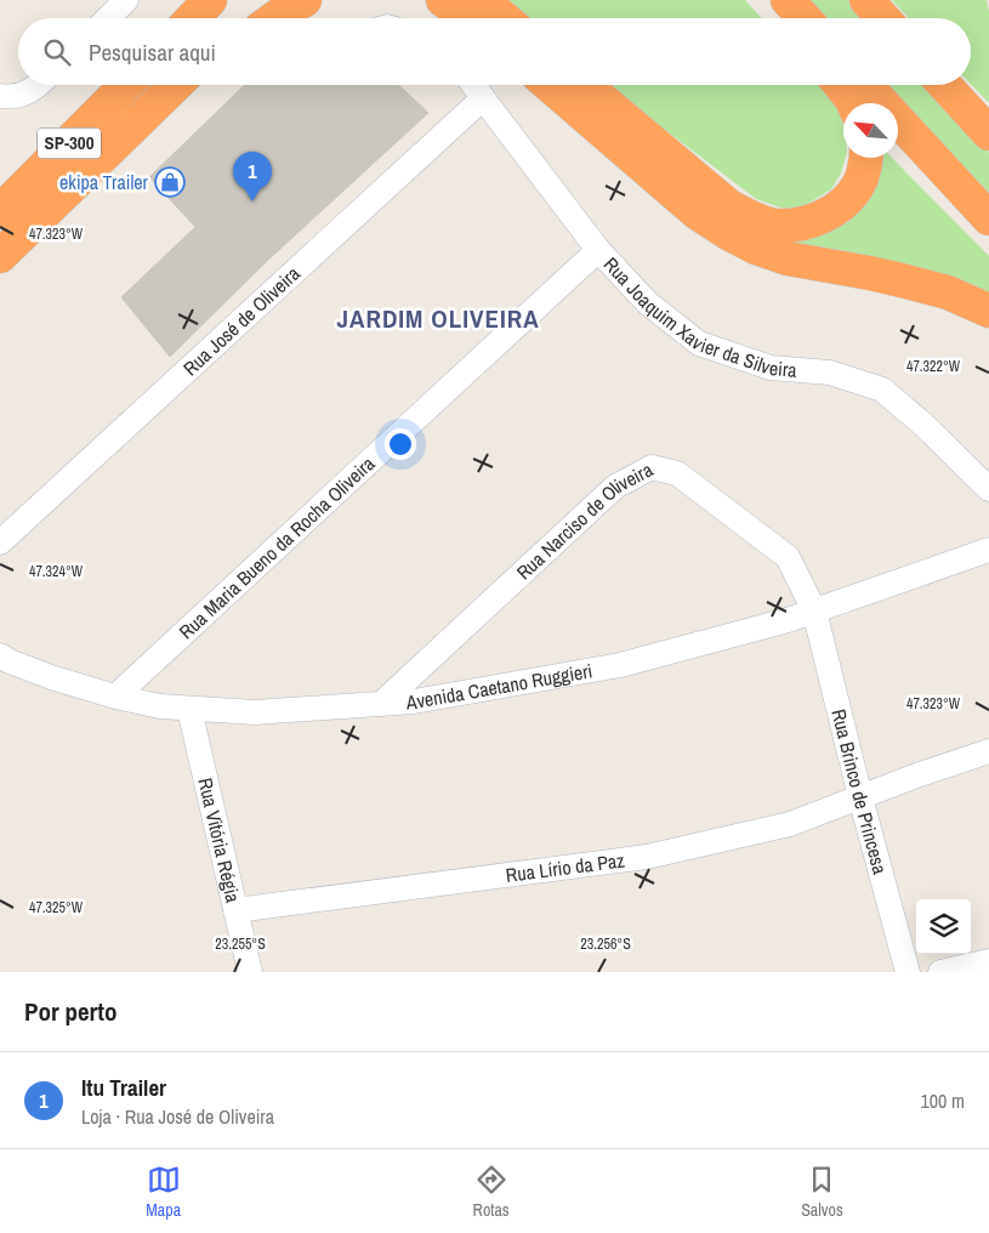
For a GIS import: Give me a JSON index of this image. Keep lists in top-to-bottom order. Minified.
{"streets":{"highway":["SP-300"],"street":["Rua Joaquim Xavier da Silveira","Rua José de Oliveira","Rua Narciso de Oliveira","Rua Maria Bueno da Rocha Oliveira","Avenida Caetano Ruggieri","Rua Brinco de Princesa","Rua Vitória Régia","Rua Lírio da Paz"]},"crossings":[["Rua Joaquim Xavier da Silveira","Rua José de Oliveira"],["Rua Joaquim Xavier da Silveira","Rua Maria Bueno da Rocha Oliveira"],["Rua Narciso de Oliveira","Avenida Caetano Ruggieri"],["Rua Narciso de Oliveira","Rua Brinco de Princesa"],["Rua Maria Bueno da Rocha Oliveira","Avenida Caetano Ruggieri"],["Avenida Caetano Ruggieri","Rua Brinco de Princesa"],["Avenida Caetano Ruggieri","Rua Vitória Régia"],["Rua Brinco de Princesa","Rua Lírio da Paz"],["Rua Vitória Régia","Rua Lírio da Paz"]],"districts":["JARDIM OLIVEIRA"],"places":{"shop":["ekipa Trailer"]},"north":"top left","page":{"search":"Pesquisar aqui","pins":"1","heading":"Por perto","list":[{"mark":"1","name":"Itu Trailer","note":"Loja · Rua José de Oliveira","value":"100 m"}],"nav":["Mapa","Rotas","Salvos"]},"coordinates":["47.323°W","47.322°W","47.324°W","47.325°W","23.255°S","23.256°S"]}
